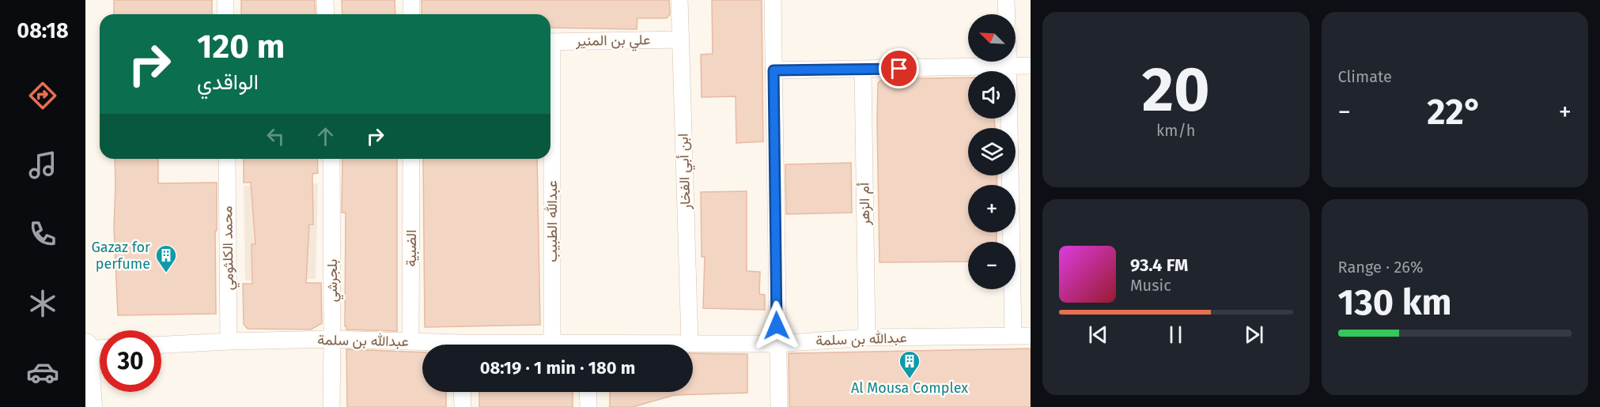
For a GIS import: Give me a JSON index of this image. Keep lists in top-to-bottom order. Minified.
{"streets":{"street":["علي بن المنير","ابن أبي الفخار","أم الزهر","عبدالله الطبيب","محمد الكلثومي","الضبية","بلجرشي","عبدالله بن سلمة"]},"crossings":[["علي بن المنير","ابن أبي الفخار"],["ابن أبي الفخار","عبدالله بن سلمة"],["أم الزهر","عبدالله بن سلمة"],["عبدالله الطبيب","عبدالله بن سلمة"],["محمد الكلثومي","عبدالله بن سلمة"],["الضبية","عبدالله بن سلمة"],["بلجرشي","عبدالله بن سلمة"]],"places":{"building":["Gazaz for perfume","Al Mousa Complex"]},"north":"top left","page":{"tabs":"08:18","tile":[["20","km/h"],"Climate",["Range · 26%","130 km"]],"map_buttons":["+","−"],"turn":["120 m","الواقدي"],"heat":["−","22°","+"],"song":["93.4 FM","Music"],"limit":"30","trip":"08:19 · 1 min · 180 m"}}
